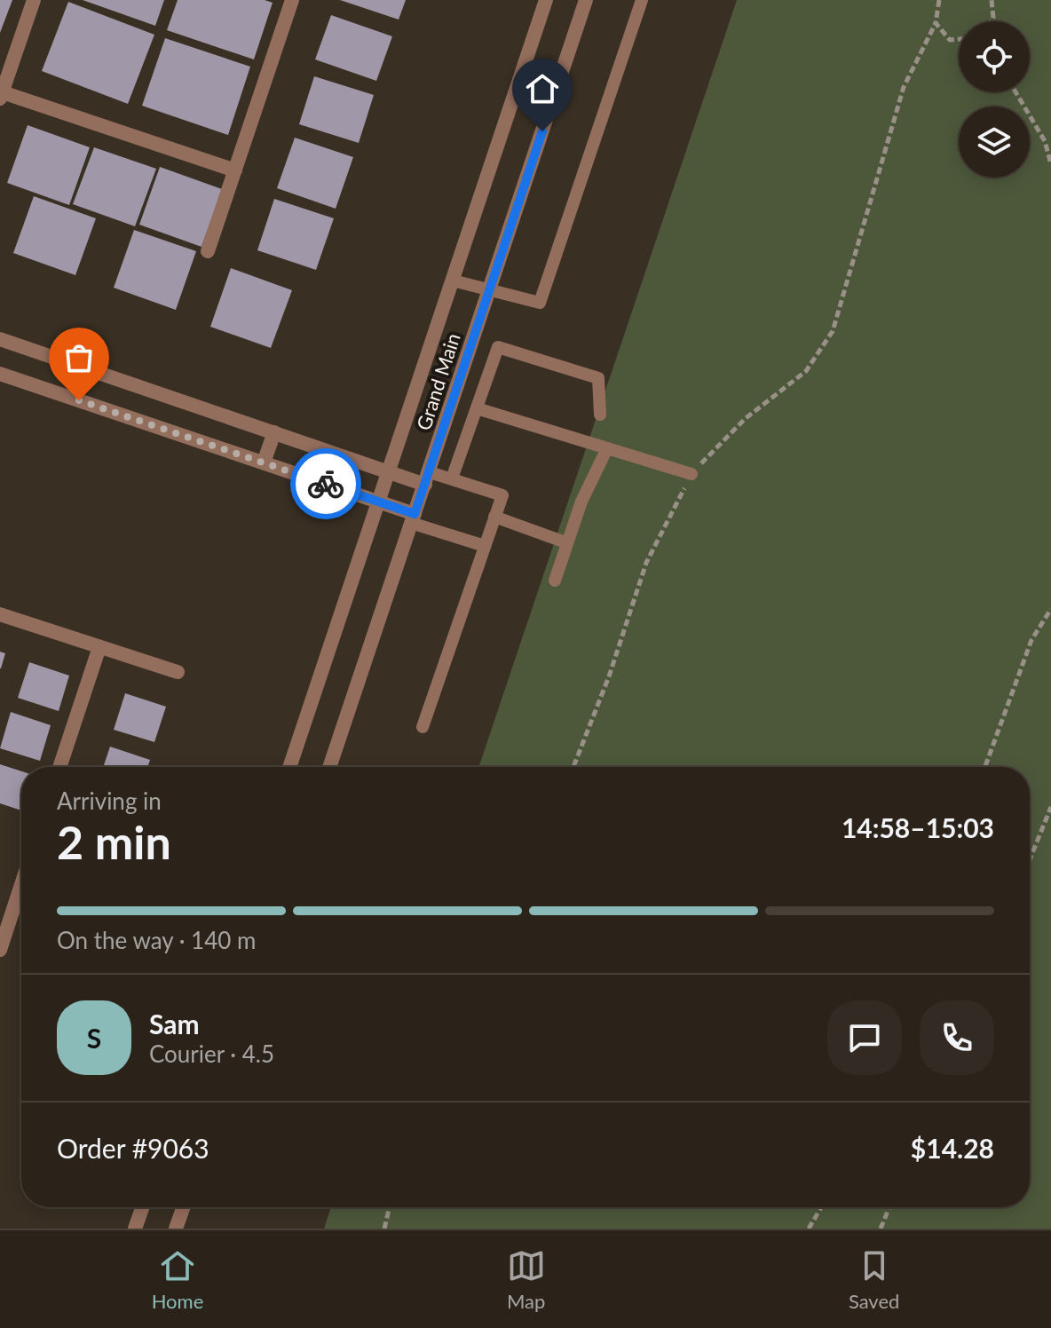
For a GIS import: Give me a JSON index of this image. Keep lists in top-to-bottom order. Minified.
{"streets":{"street":["Grand Main"]},"page":{"heading":["2 min","Arriving in","14:58–15:03"],"panel":["Sam","Courier · 4.5","Order #9063","$14.28"],"bar":"On the way · 140 m","round":"S","tabs":["Home","Map","Saved"]}}
